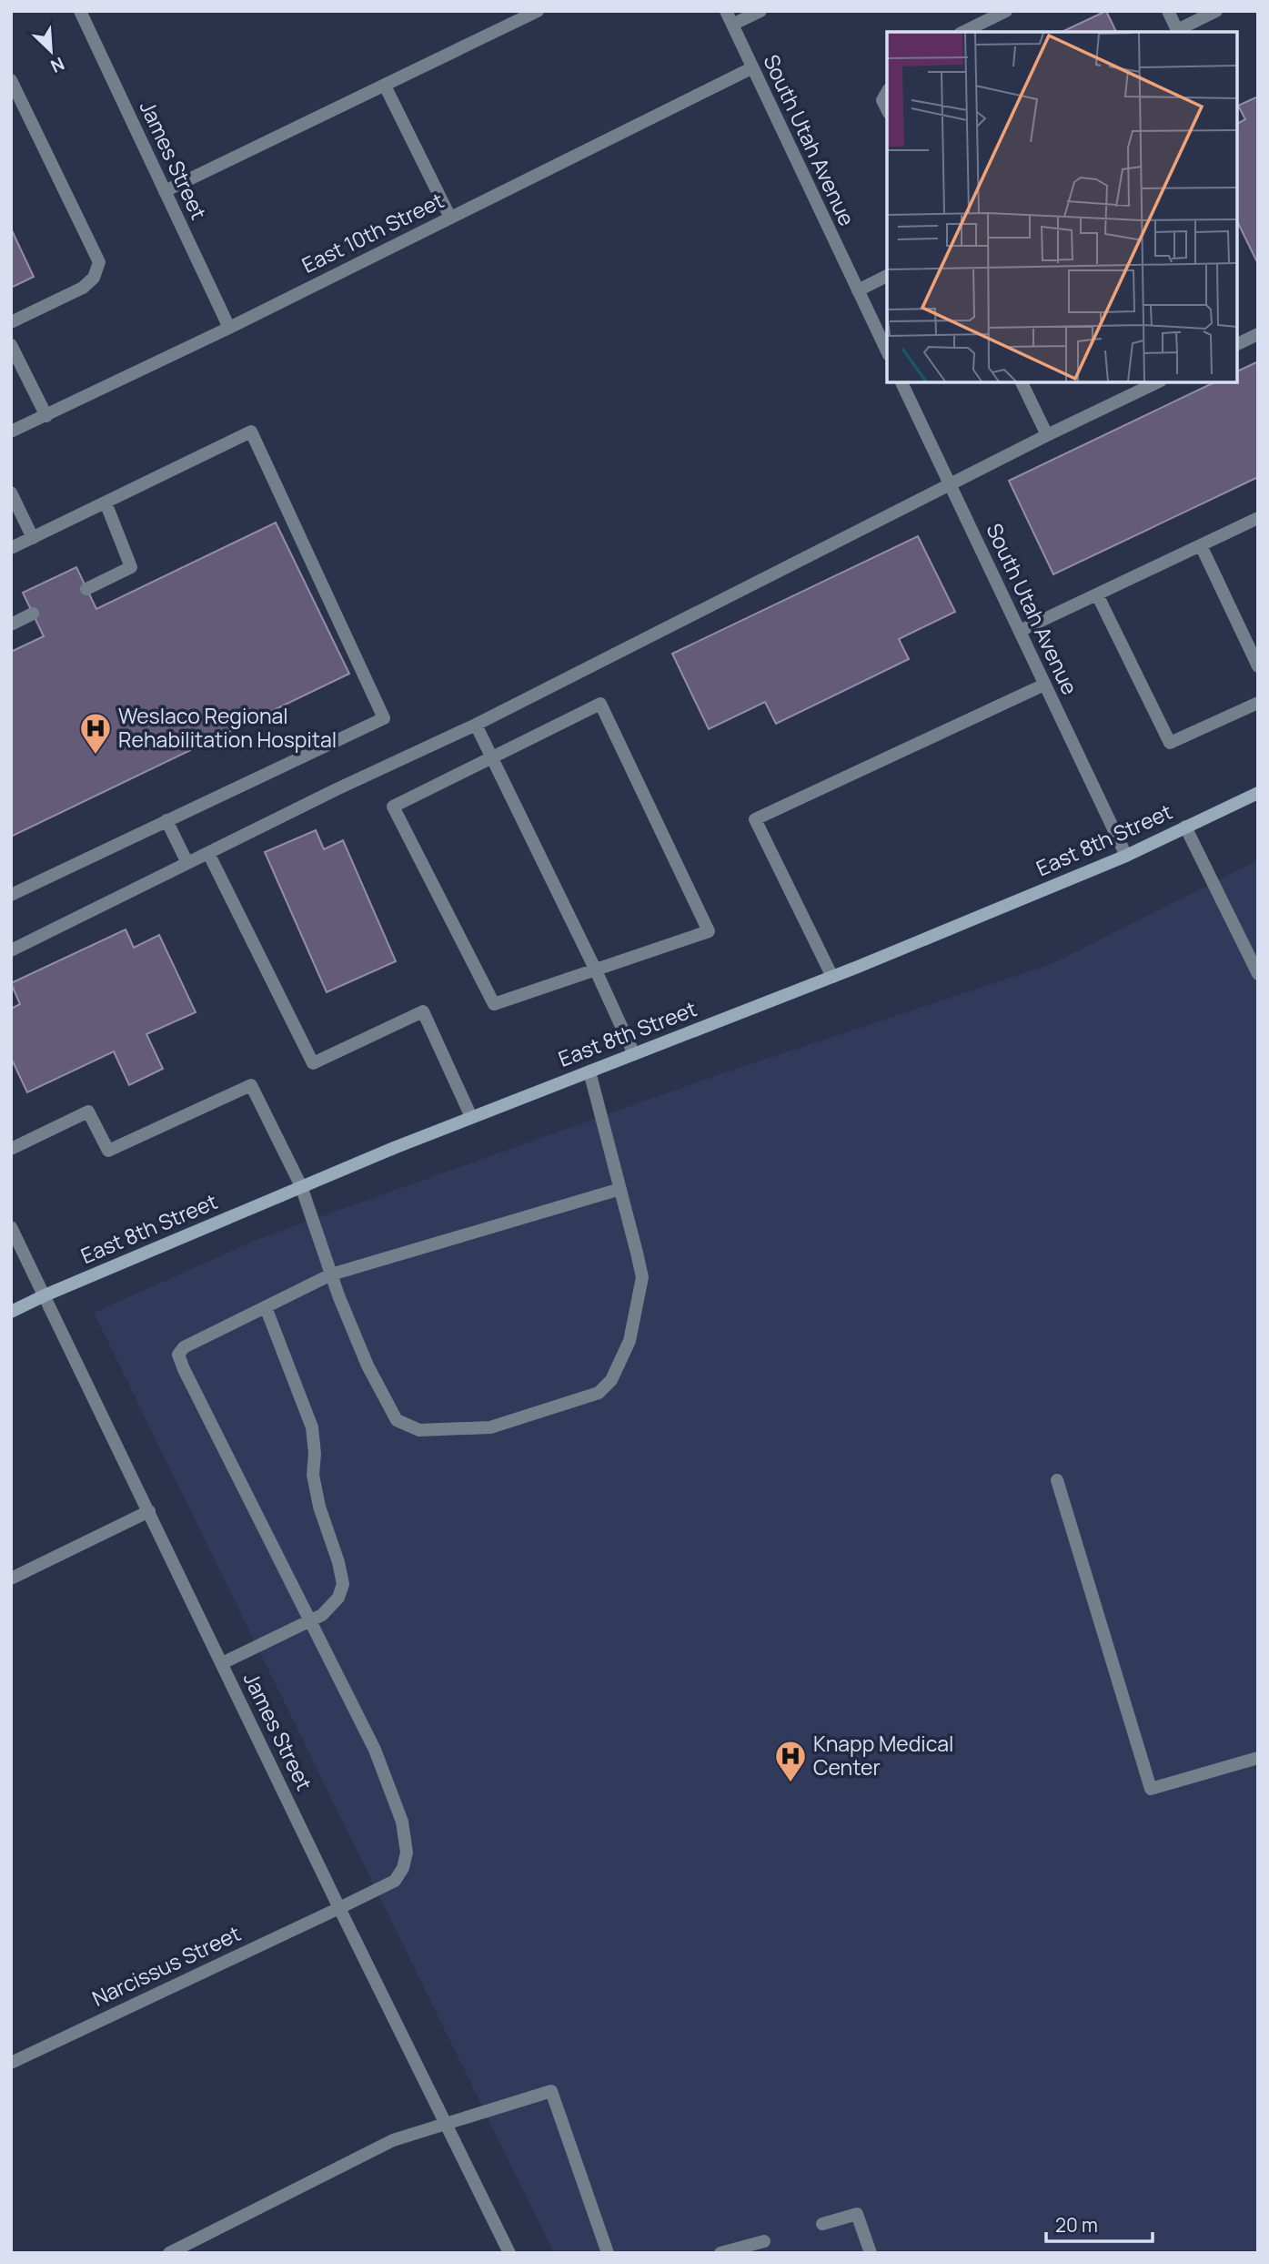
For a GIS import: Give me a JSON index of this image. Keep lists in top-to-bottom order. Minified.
{"streets":{"street":["South Utah Avenue","James Street","East 10th Street","East 8th Street","Narcissus Street"]},"crossings":[["South Utah Avenue","East 10th Street"],["South Utah Avenue","East 8th Street"],["James Street","East 10th Street"],["James Street","East 8th Street"],["James Street","Narcissus Street"]],"places":{"hospital":["Weslaco Regional Rehabilitation Hospital","Knapp Medical Center"]},"scale_bar":"20 m","north":"bottom right"}
